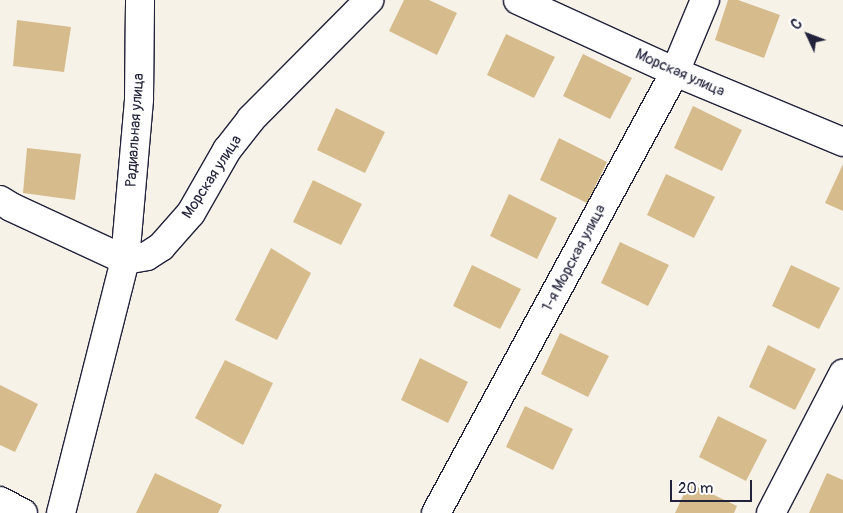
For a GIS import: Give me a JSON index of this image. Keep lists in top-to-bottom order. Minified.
{"streets":{"street":["Морская улица","Радиальная улица","1-я Морская улица"]},"crossings":[["Морская улица","Радиальная улица"],["Морская улица","1-я Морская улица"]],"scale_bar":"20 m","north":"top left"}
